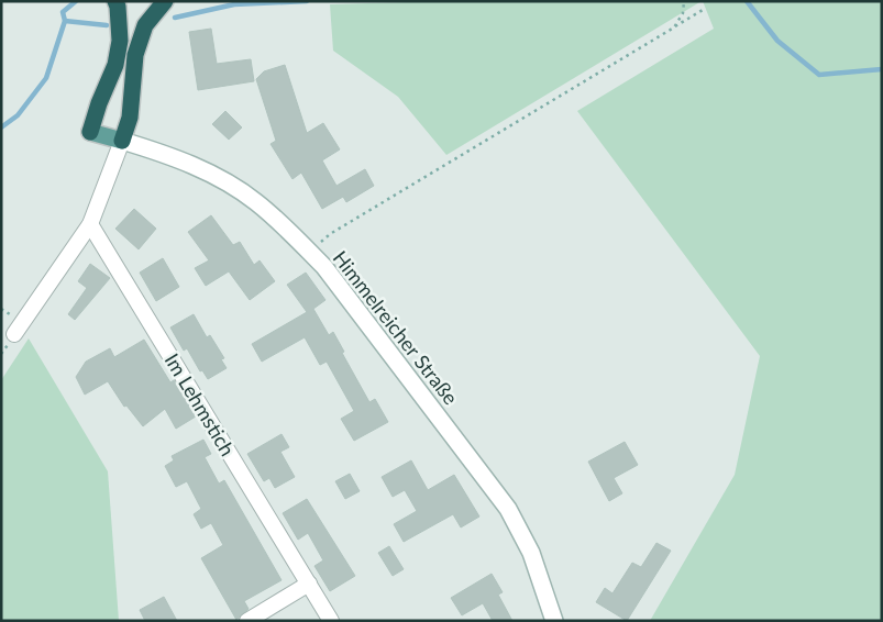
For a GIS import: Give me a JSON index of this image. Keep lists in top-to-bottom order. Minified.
{"streets":{"main road":["Himmelreicher Straße"],"street":["Im Lehmstich"]}}
